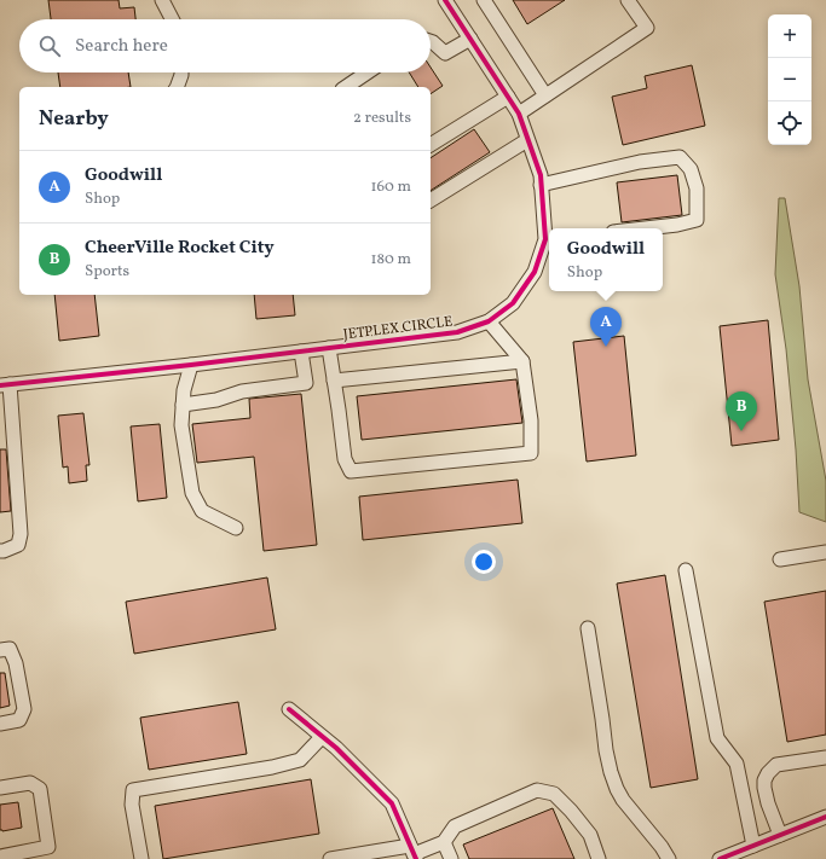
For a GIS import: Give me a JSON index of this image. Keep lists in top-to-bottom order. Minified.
{"streets":{"street":["JETPLEX CIRCLE"]},"page":{"map_buttons":["+","−"],"search":"Search here","heading":["Nearby","2 results"],"list":[{"mark":"A","name":"Goodwill","note":"Shop","value":"160 m"},{"mark":"B","name":"CheerVille Rocket City","note":"Sports","value":"180 m"}],"popup":["Goodwill","Shop"],"pins":["A","B"]}}
